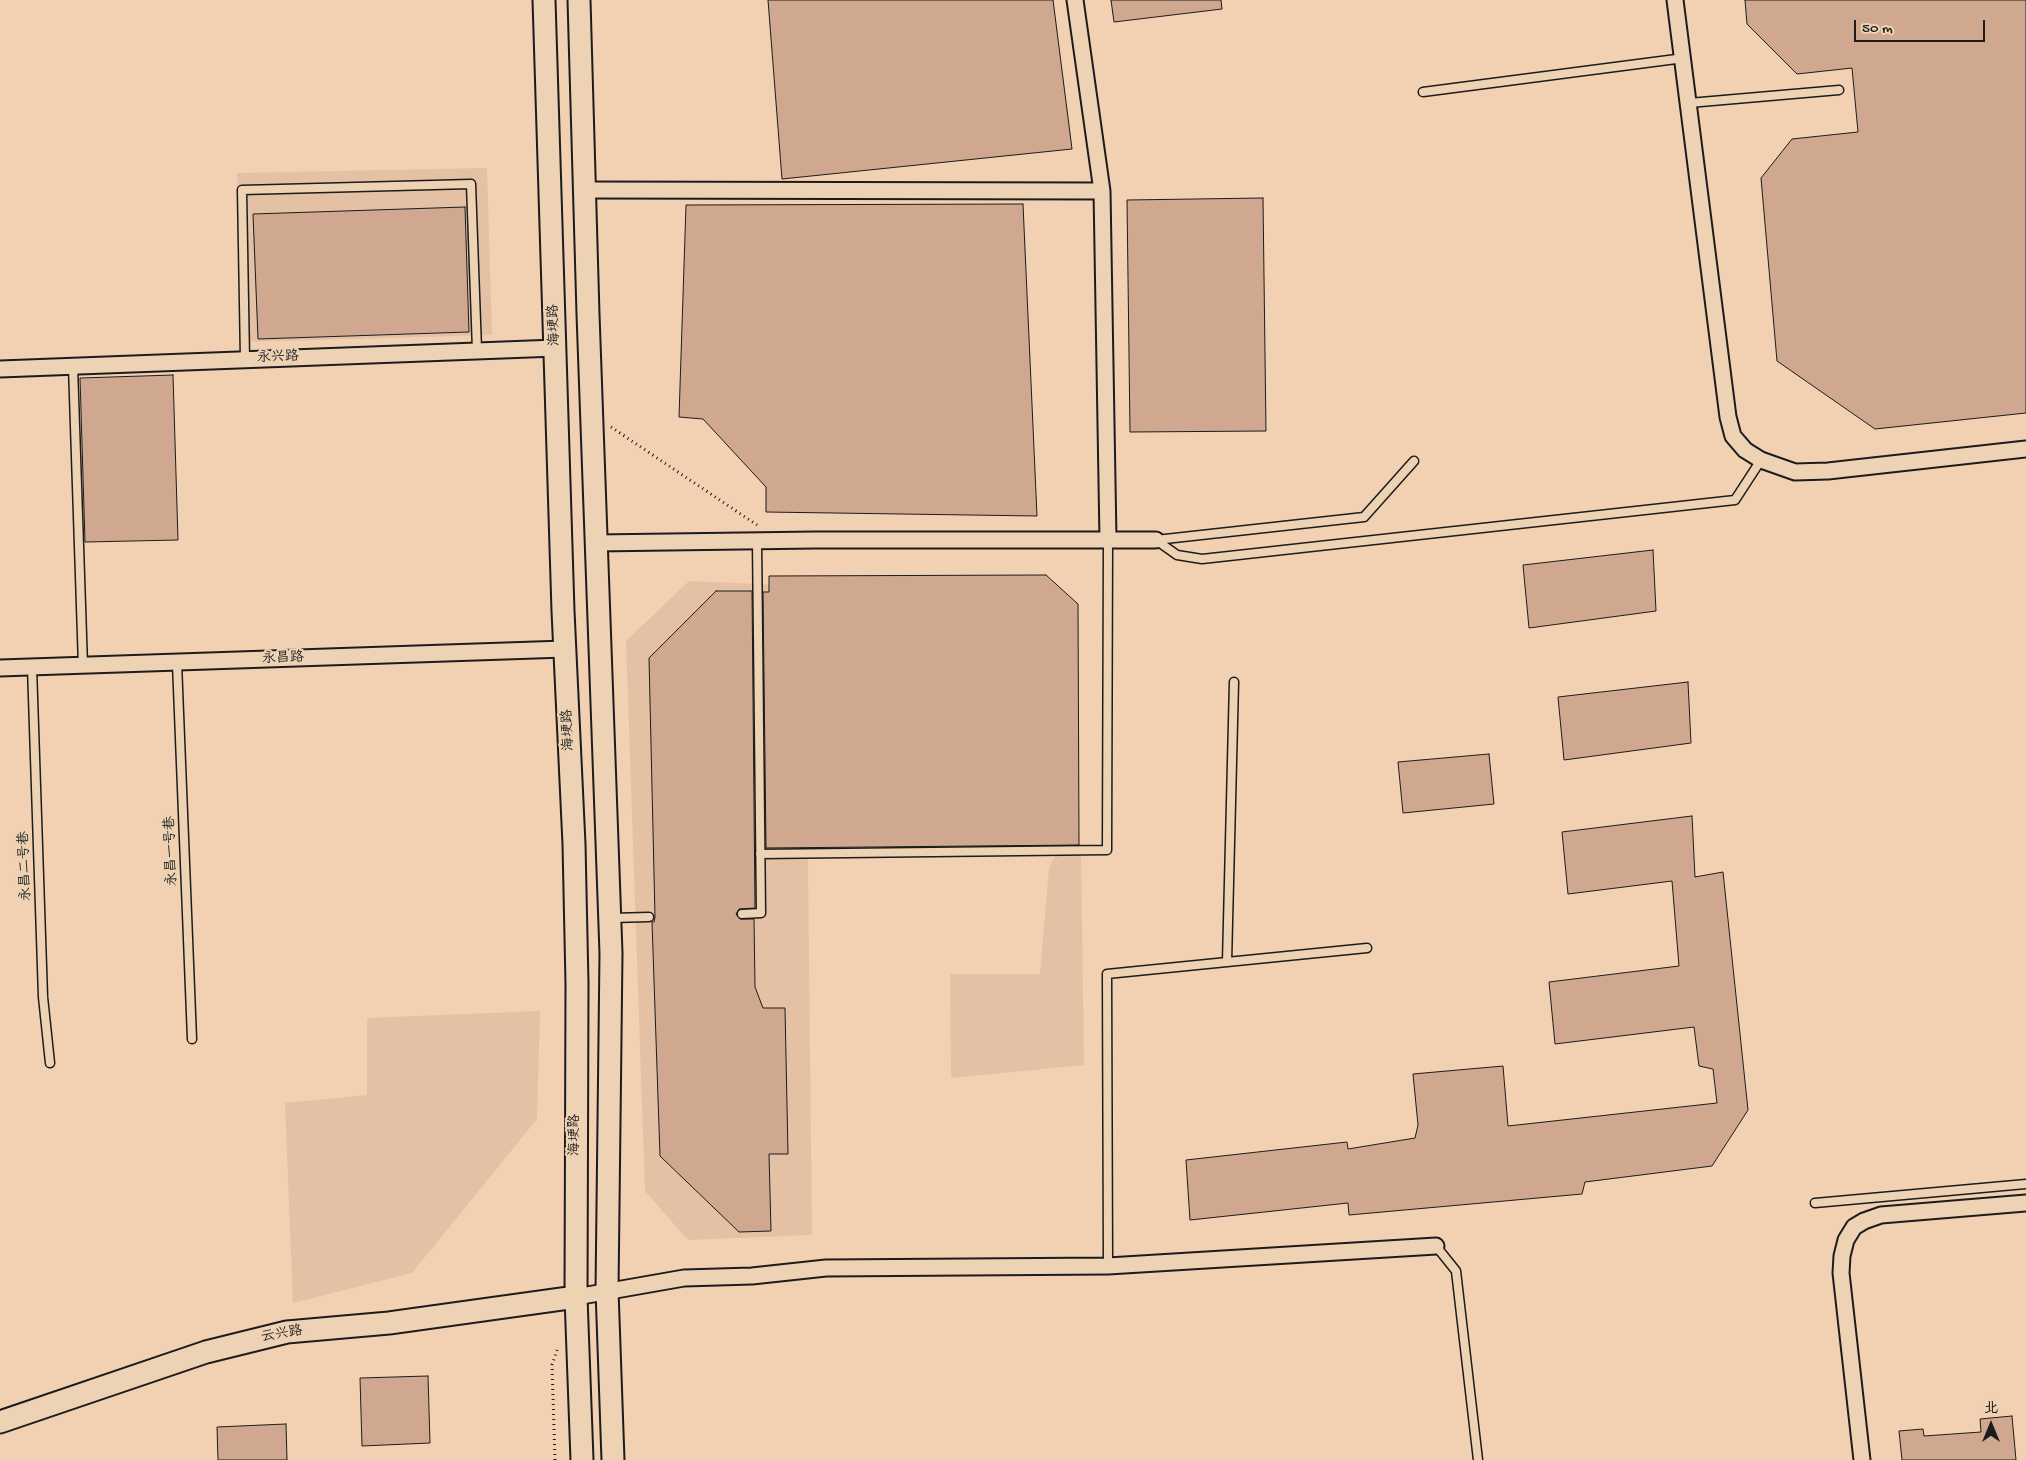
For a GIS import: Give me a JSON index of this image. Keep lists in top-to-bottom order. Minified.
{"streets":{"main road":["海埂路","云兴路"],"street":["永兴路","永昌路"],"lane":["永昌一号巷","永昌二号巷"]},"crossings":[["海埂路","永兴路"],["海埂路","永昌路"],["海埂路","云兴路"],["永昌路","永昌一号巷"],["永昌路","永昌二号巷"]],"scale_bar":"50 m","north":"top"}
